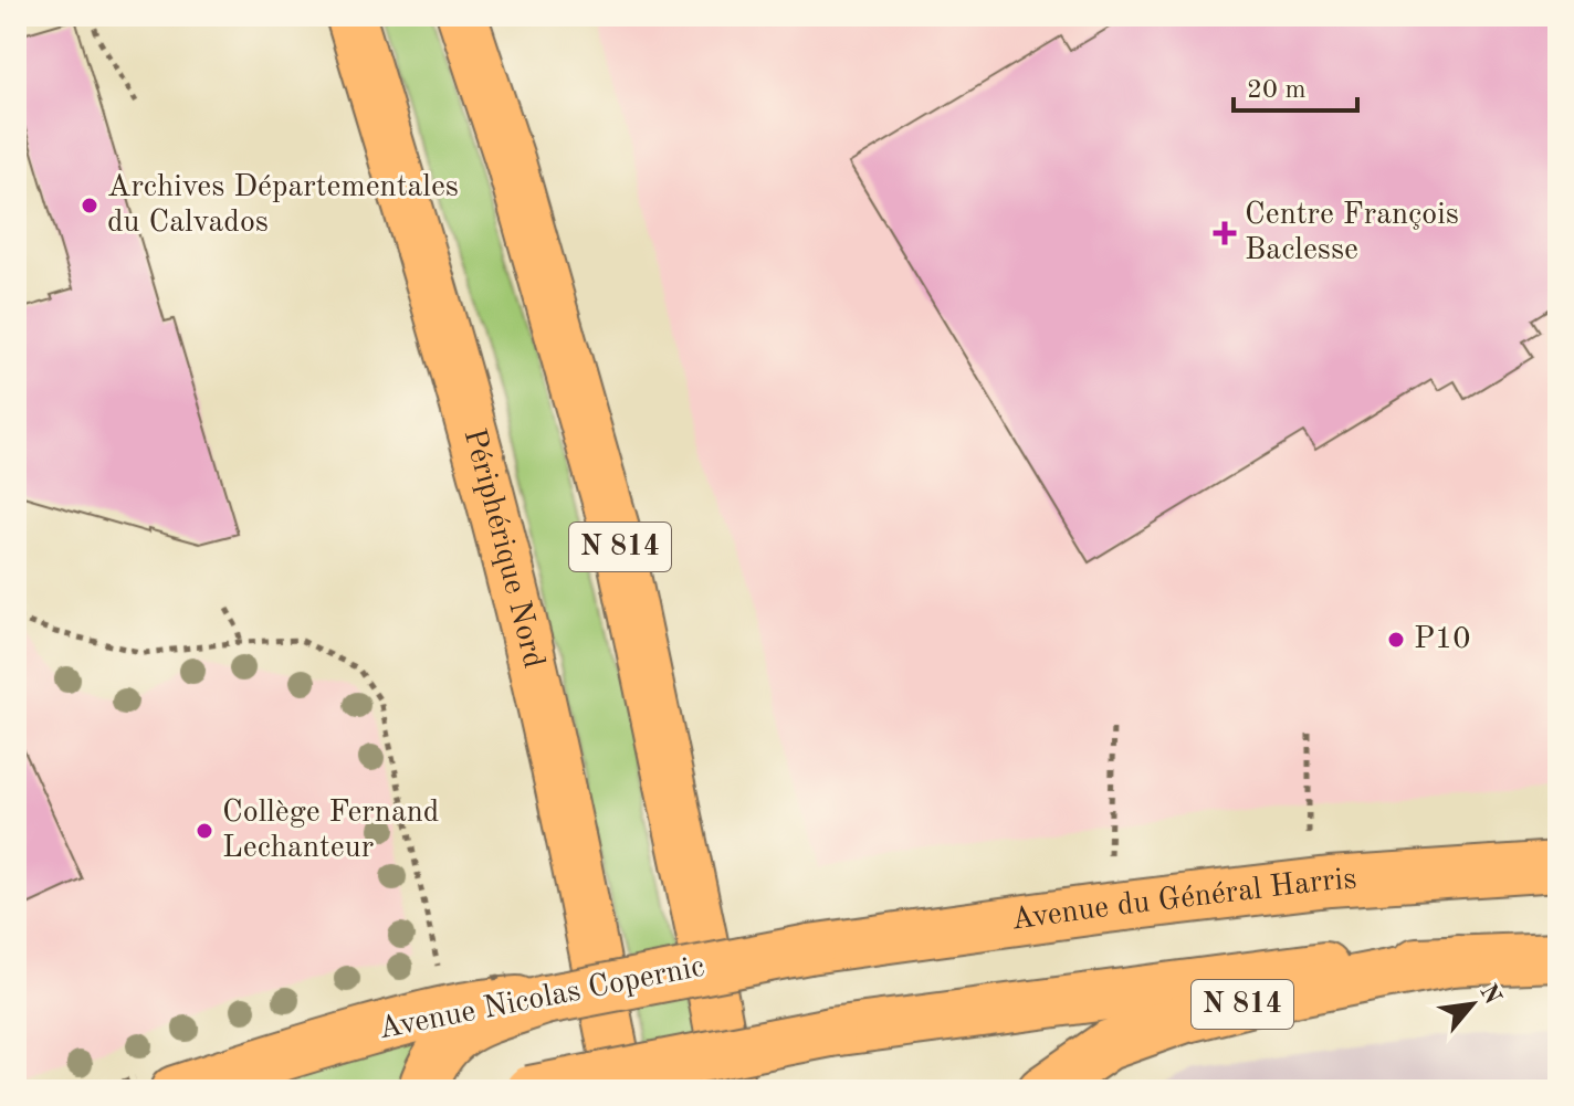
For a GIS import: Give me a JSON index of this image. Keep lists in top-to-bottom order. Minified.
{"streets":{"main road":["N 814","Périphérique Nord","Avenue du Général Harris","Avenue Nicolas Copernic"]},"crossings":[["Avenue du Général Harris","Avenue Nicolas Copernic"]],"places":{"other":["Archives Départementales du Calvados","P10","Collège Fernand Lechanteur"],"health":["Centre François Baclesse"]},"scale_bar":"20 m","north":"top right"}
